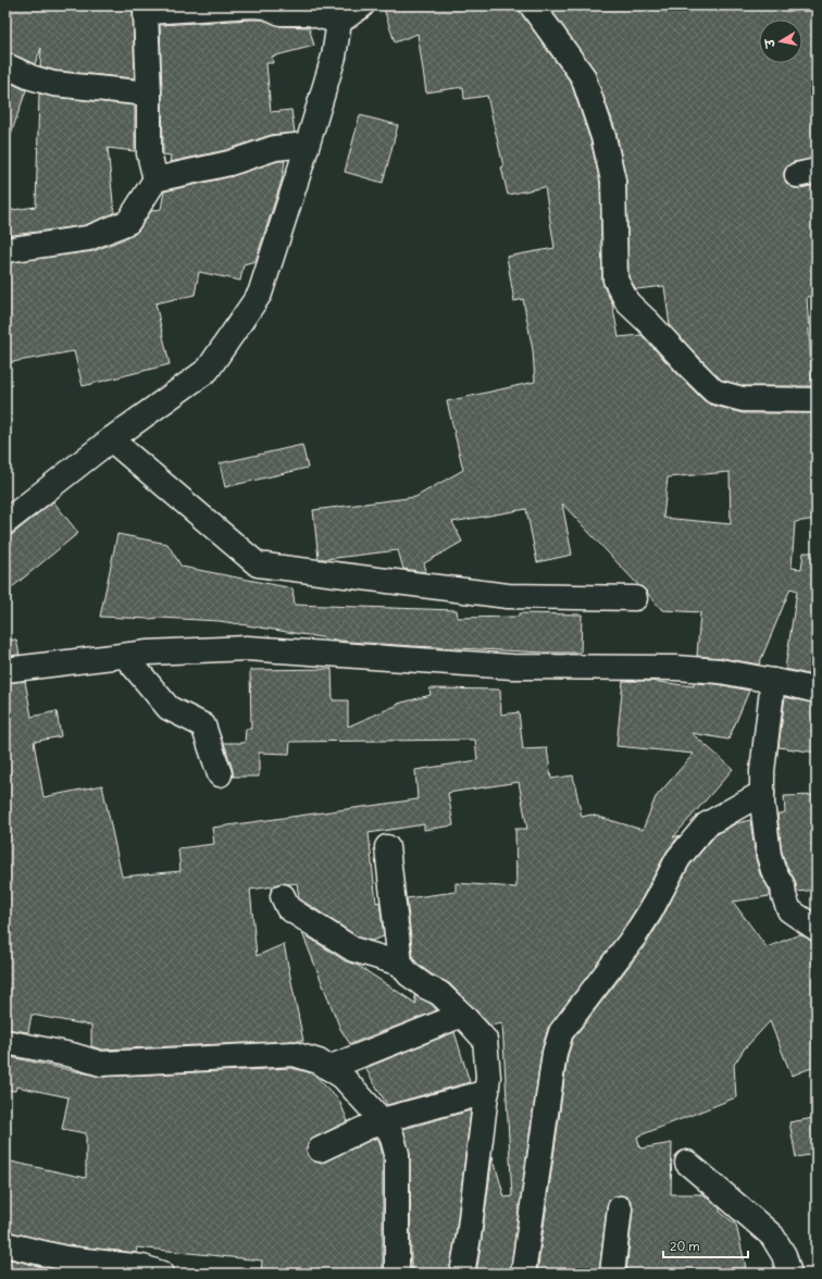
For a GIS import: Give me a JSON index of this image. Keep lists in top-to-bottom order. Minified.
{"scale_bar":"20 m","north":"left"}
